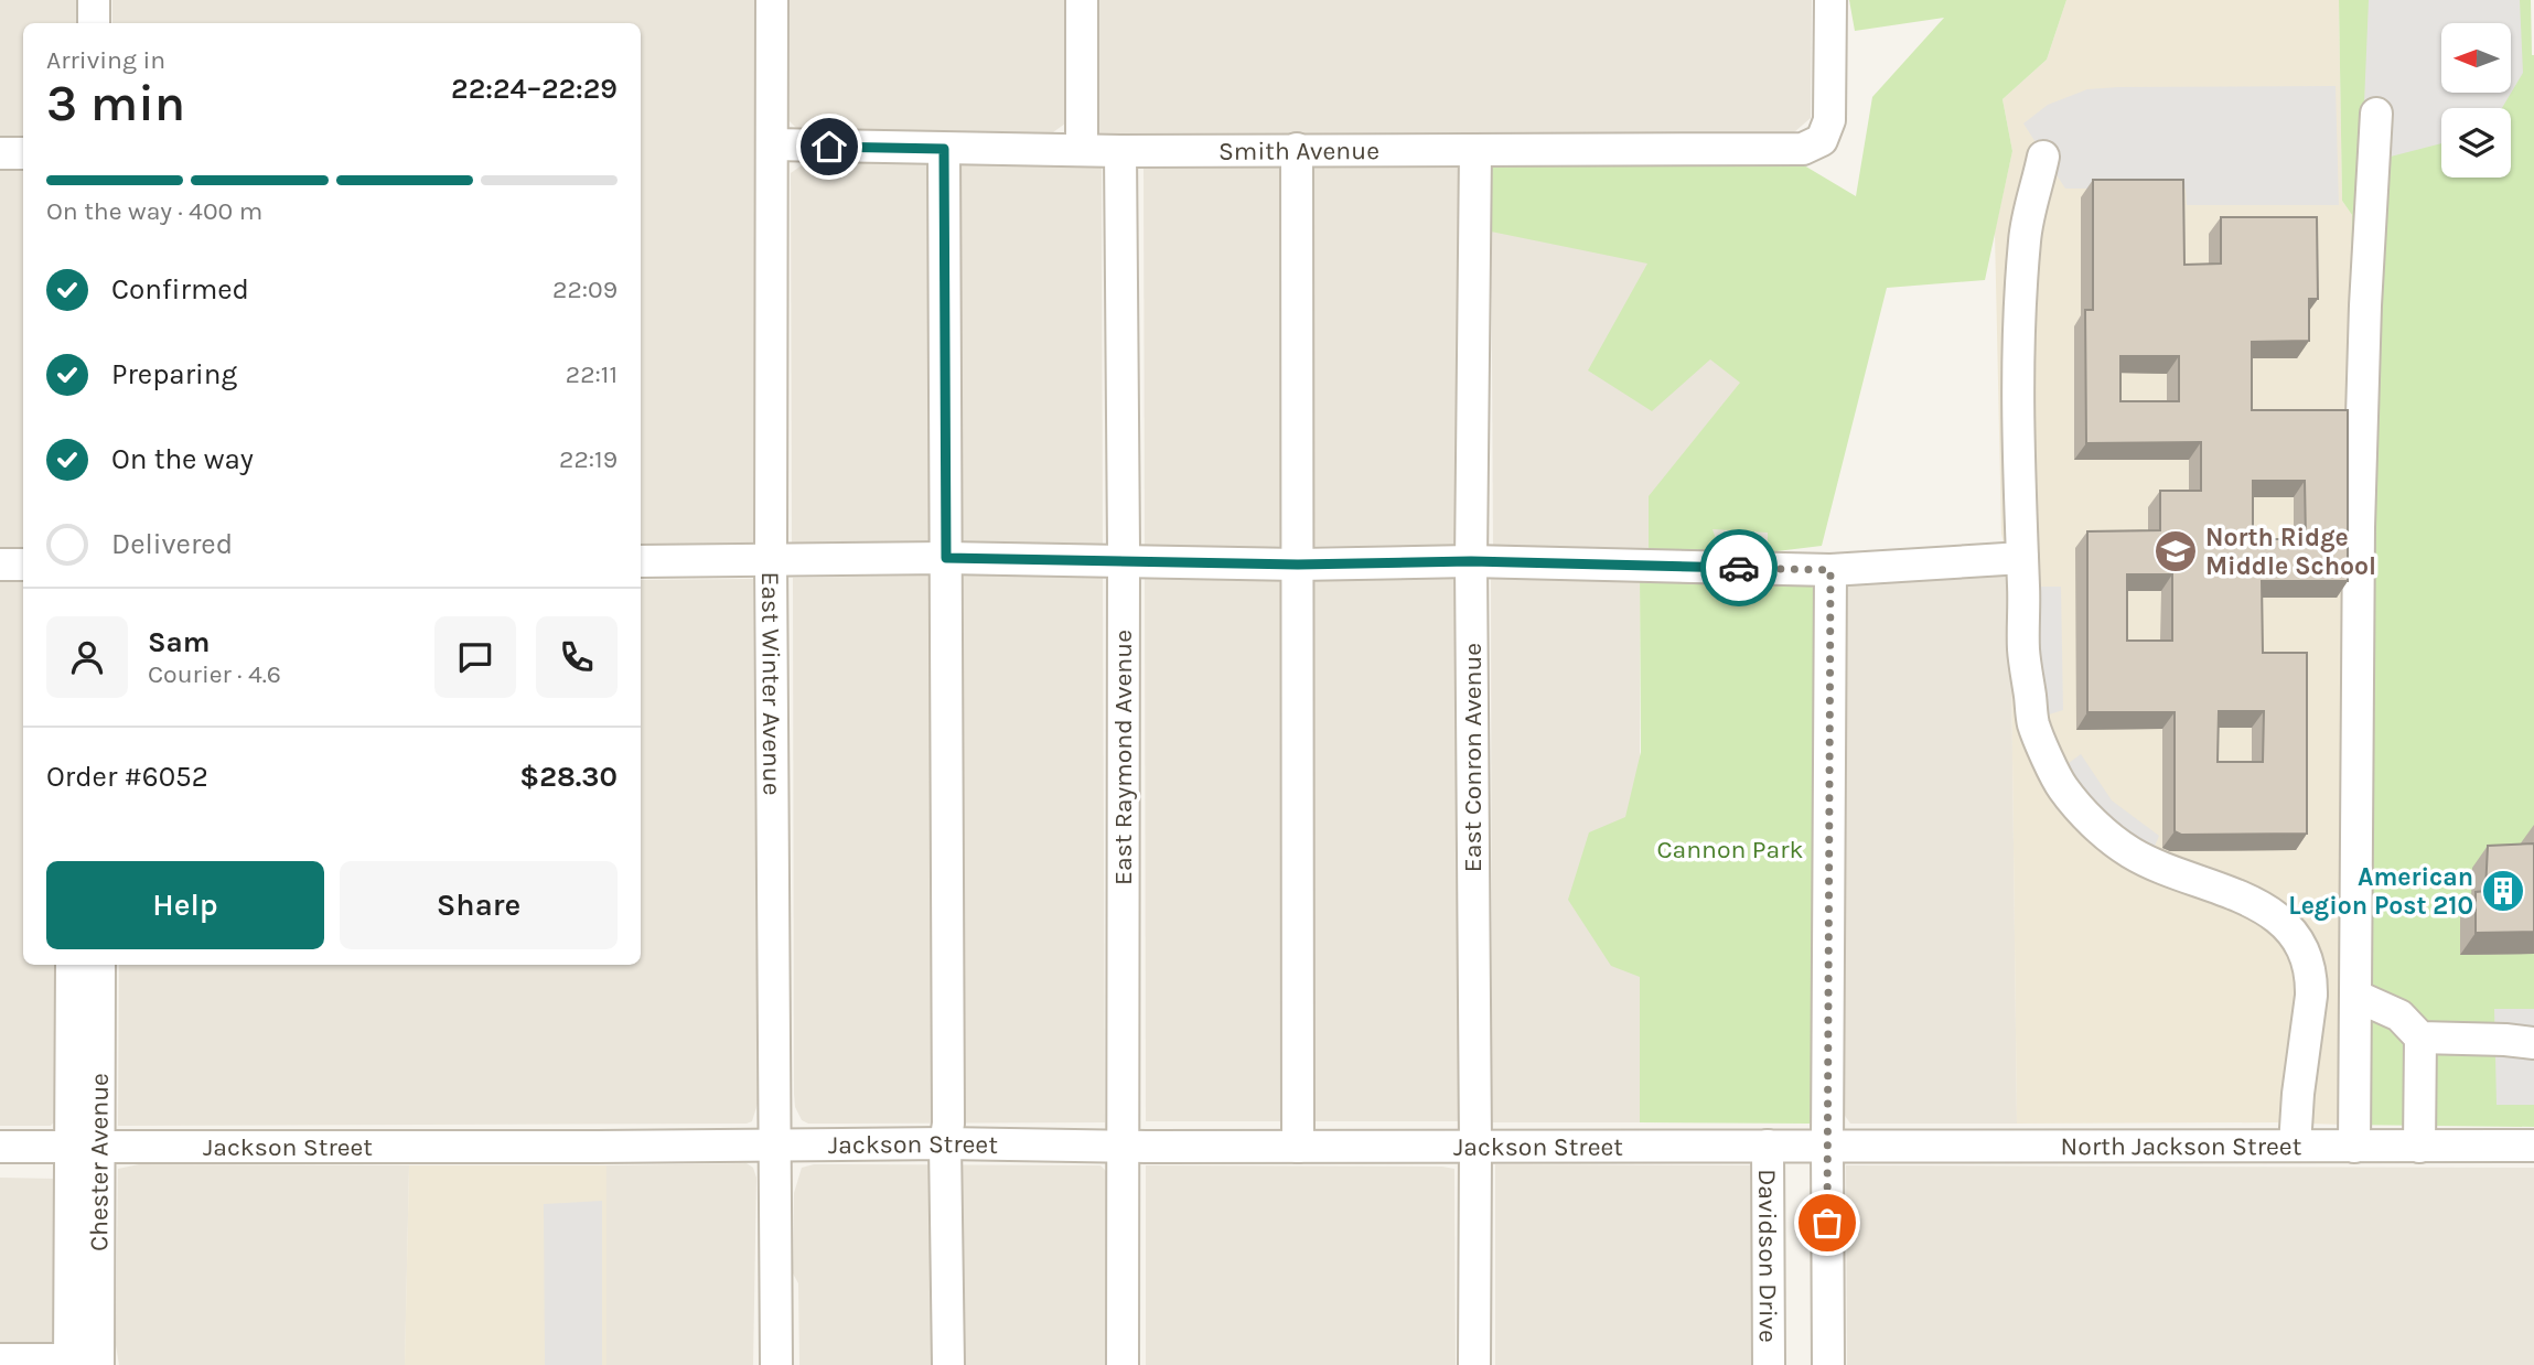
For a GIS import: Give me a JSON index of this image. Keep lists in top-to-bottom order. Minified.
{"streets":{"street":["Smith Avenue","East Winter Avenue","East Raymond Avenue","East Conron Avenue","Jackson Street","North Jackson Street","Chester Avenue","Davidson Drive"]},"crossings":[["Smith Avenue","East Winter Avenue"],["Smith Avenue","East Raymond Avenue"],["Smith Avenue","East Conron Avenue"],["East Winter Avenue","Jackson Street"],["East Raymond Avenue","Jackson Street"],["East Conron Avenue","Jackson Street"],["Jackson Street","North Jackson Street"],["Jackson Street","Chester Avenue"],["Jackson Street","Davidson Drive"]],"parks":["Cannon Park"],"places":{"school or university":["North Ridge Middle School"],"building":["American Legion Post 210"]},"north":"left","page":{"heading":["3 min","Arriving in","22:24–22:29"],"panel":["Sam","Courier · 4.6","Order #6052","$28.30"],"bar":"On the way · 400 m","list":[["Confirmed","22:09"],["Preparing","22:11"],["On the way","22:19"],"Delivered"],"buttons":["Help","Share"]}}
